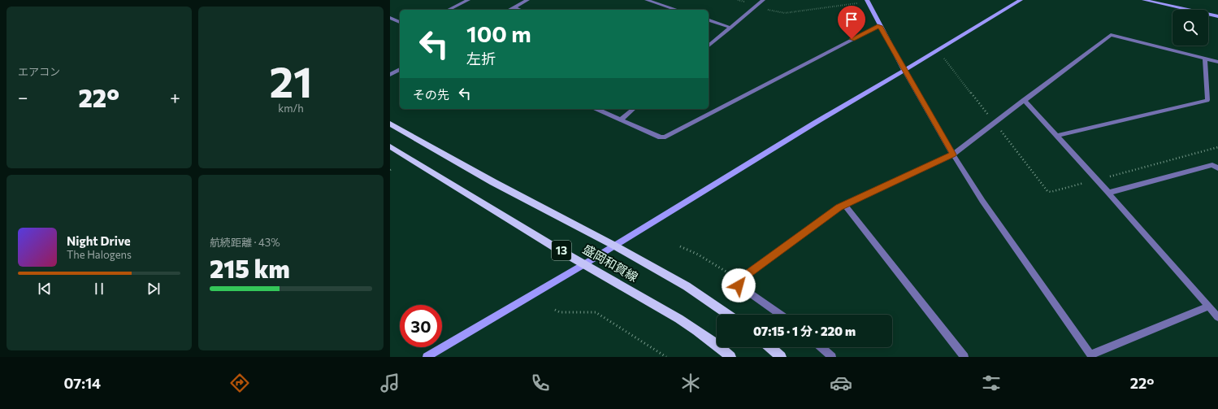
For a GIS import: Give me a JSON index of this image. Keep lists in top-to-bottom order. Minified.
{"streets":{"main road":["13","盛岡和賀線"]},"page":{"tile":["エアコン",["21","km/h"],["航続距離 · 43%","215 km"]],"turn":["100 m","左折"],"then":"その先","heat":["−","22°","+"],"song":["Night Drive","The Halogens"],"limit":"30","trip":"07:15 · 1 分 · 220 m","tabs":["07:14","22°"]}}
